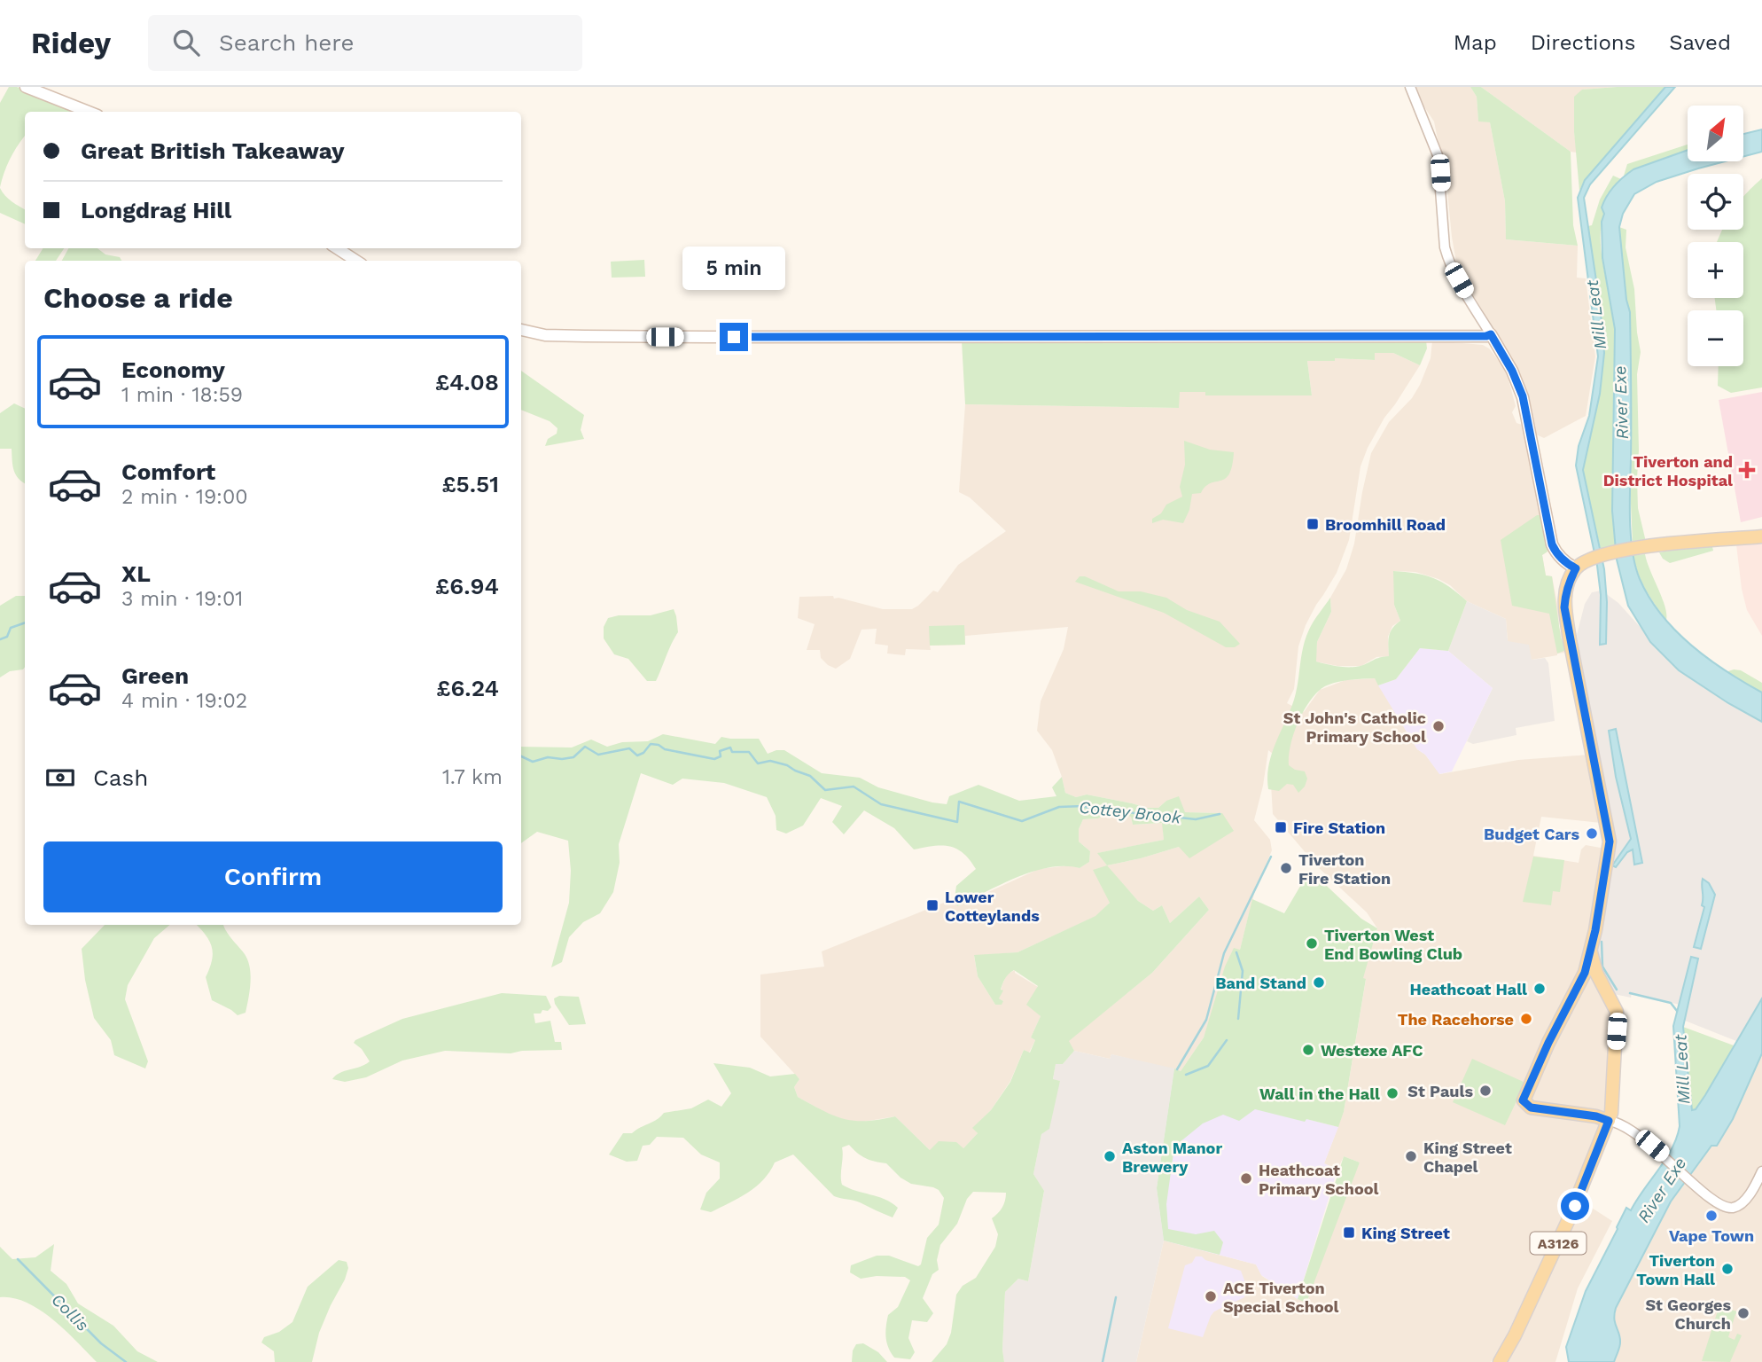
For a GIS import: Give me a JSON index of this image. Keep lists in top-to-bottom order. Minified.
{"streets":{"main road":["A3126"]},"water":["Mill Leat","River Exe","Cottey Brook","Collis"],"places":{"health":["Tiverton and District Hospital"],"transit":["Broomhill Road","Fire Station","Lower Cotteylands","King Street"],"other":["St John's Catholic Primary School","Budget Cars","Tiverton Fire Station","Tiverton West End Bowling Club","Band Stand","Heathcoat Hall","The Racehorse","Westexe AFC","St Pauls","Wall in the Hall","Aston Manor Brewery","King Street Chapel","Heathcoat Primary School","Vape Town","Tiverton Town Hall","ACE Tiverton Special School","St Georges Church"]},"north":"top right","page":{"header":"Ridey","search":"Search here","nav":["Map","Directions","Saved"],"map_buttons":["+","−"],"banner":["Great British Takeaway","Longdrag Hill"],"bubble":"5 min","heading":"Choose a ride","list":[{"name":"Economy","note":"1 min · 18:59","value":"£4.08"},{"name":"Comfort","note":"2 min · 19:00","value":"£5.51"},{"name":"XL","note":"3 min · 19:01","value":"£6.94"},{"name":"Green","note":"4 min · 19:02","value":"£6.24"}],"pay":["Cash","1.7 km"],"buttons":"Confirm"}}
